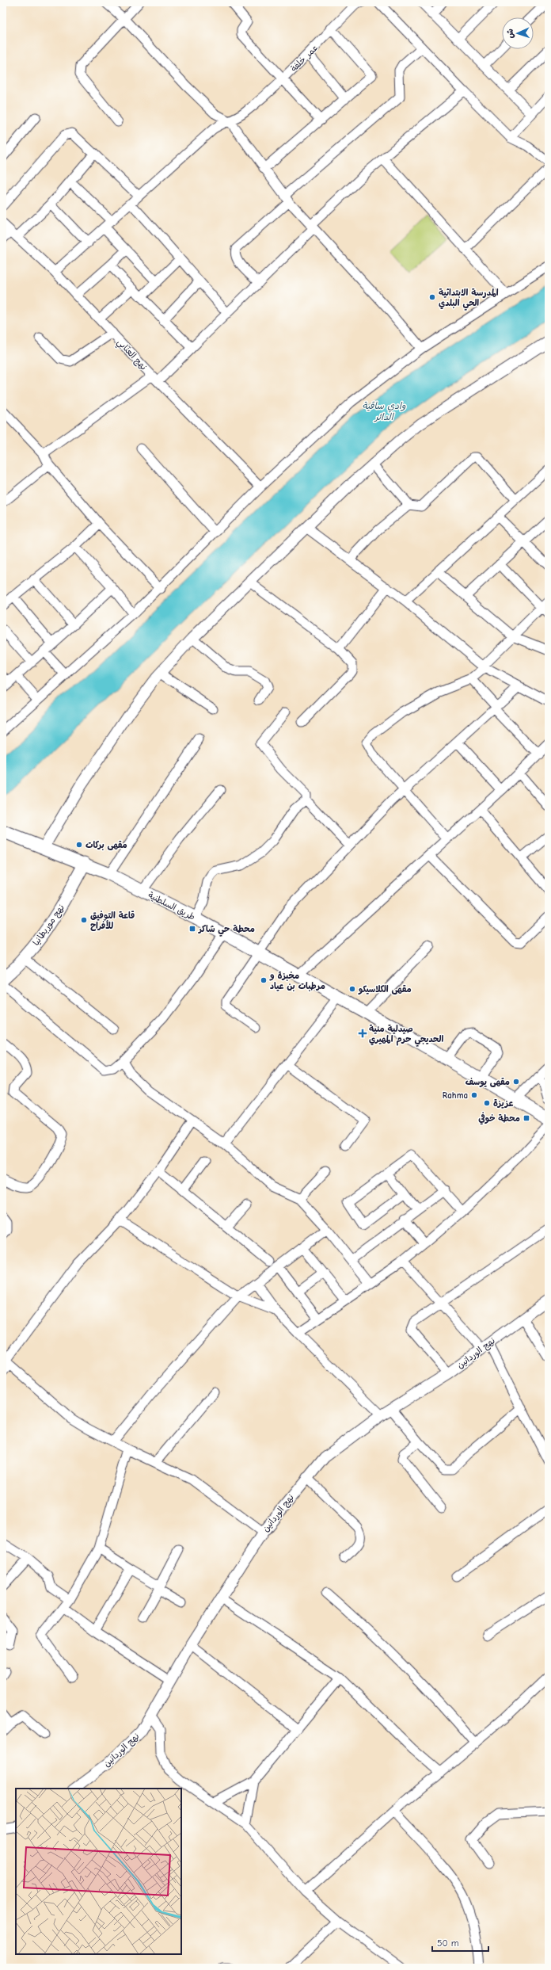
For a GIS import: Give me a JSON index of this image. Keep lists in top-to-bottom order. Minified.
{"streets":{"main road":["طريق السلطنية","نهج موريطانيا"],"street":["عمر خلفة","نهج العنّابي","نهج الوردانين"]},"crossings":[["عمر خلفة","نهج العنّابي"],["طريق السلطنية","نهج موريطانيا"]],"water":["وادي ساقية الدائر"],"places":{"other":["المدرسة الابتدائية الحي البلدي","مقهى بركات","قاعة التوفيق للأفراح","مخبزة و مرطبات بن عياد","مقهى الكلاسيكو","مقهى يوسف","Rahma","عزيزة"],"transit":["محطة حي شاكر","محطة خوفي"],"health":["صيدلية منية الحديجي حرم المهيري"]},"scale_bar":"50 m","north":"left"}
